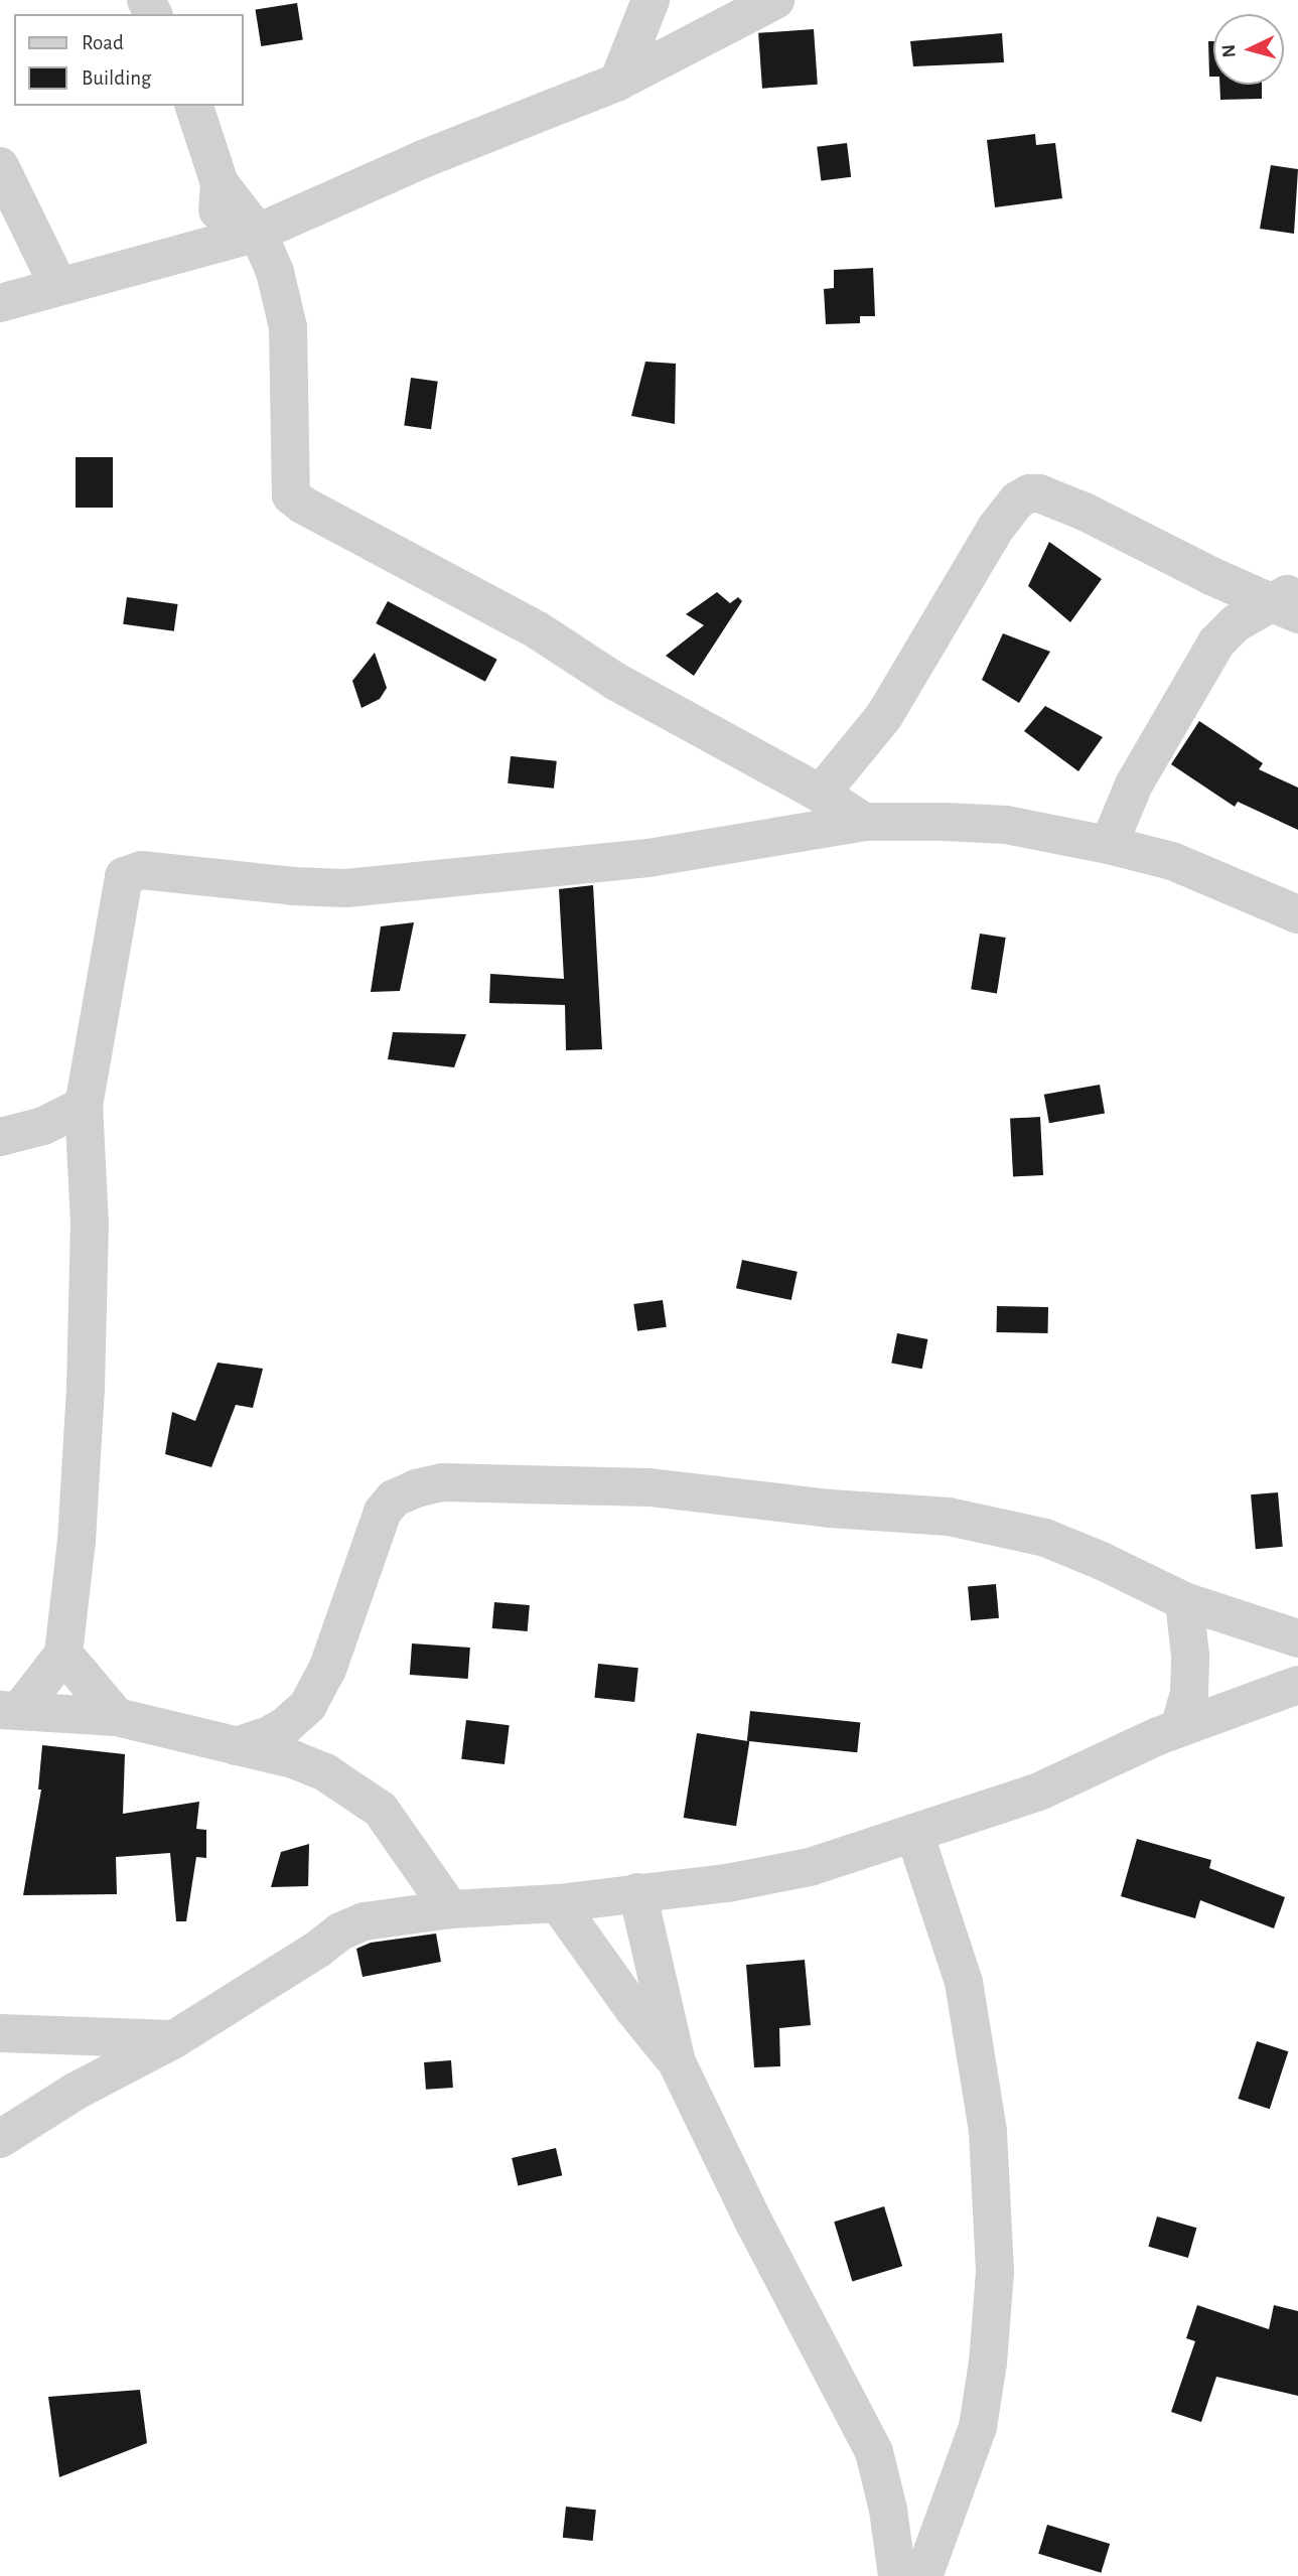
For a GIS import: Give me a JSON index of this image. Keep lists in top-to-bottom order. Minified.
{"legend":["Road","Building"],"north":"left"}
